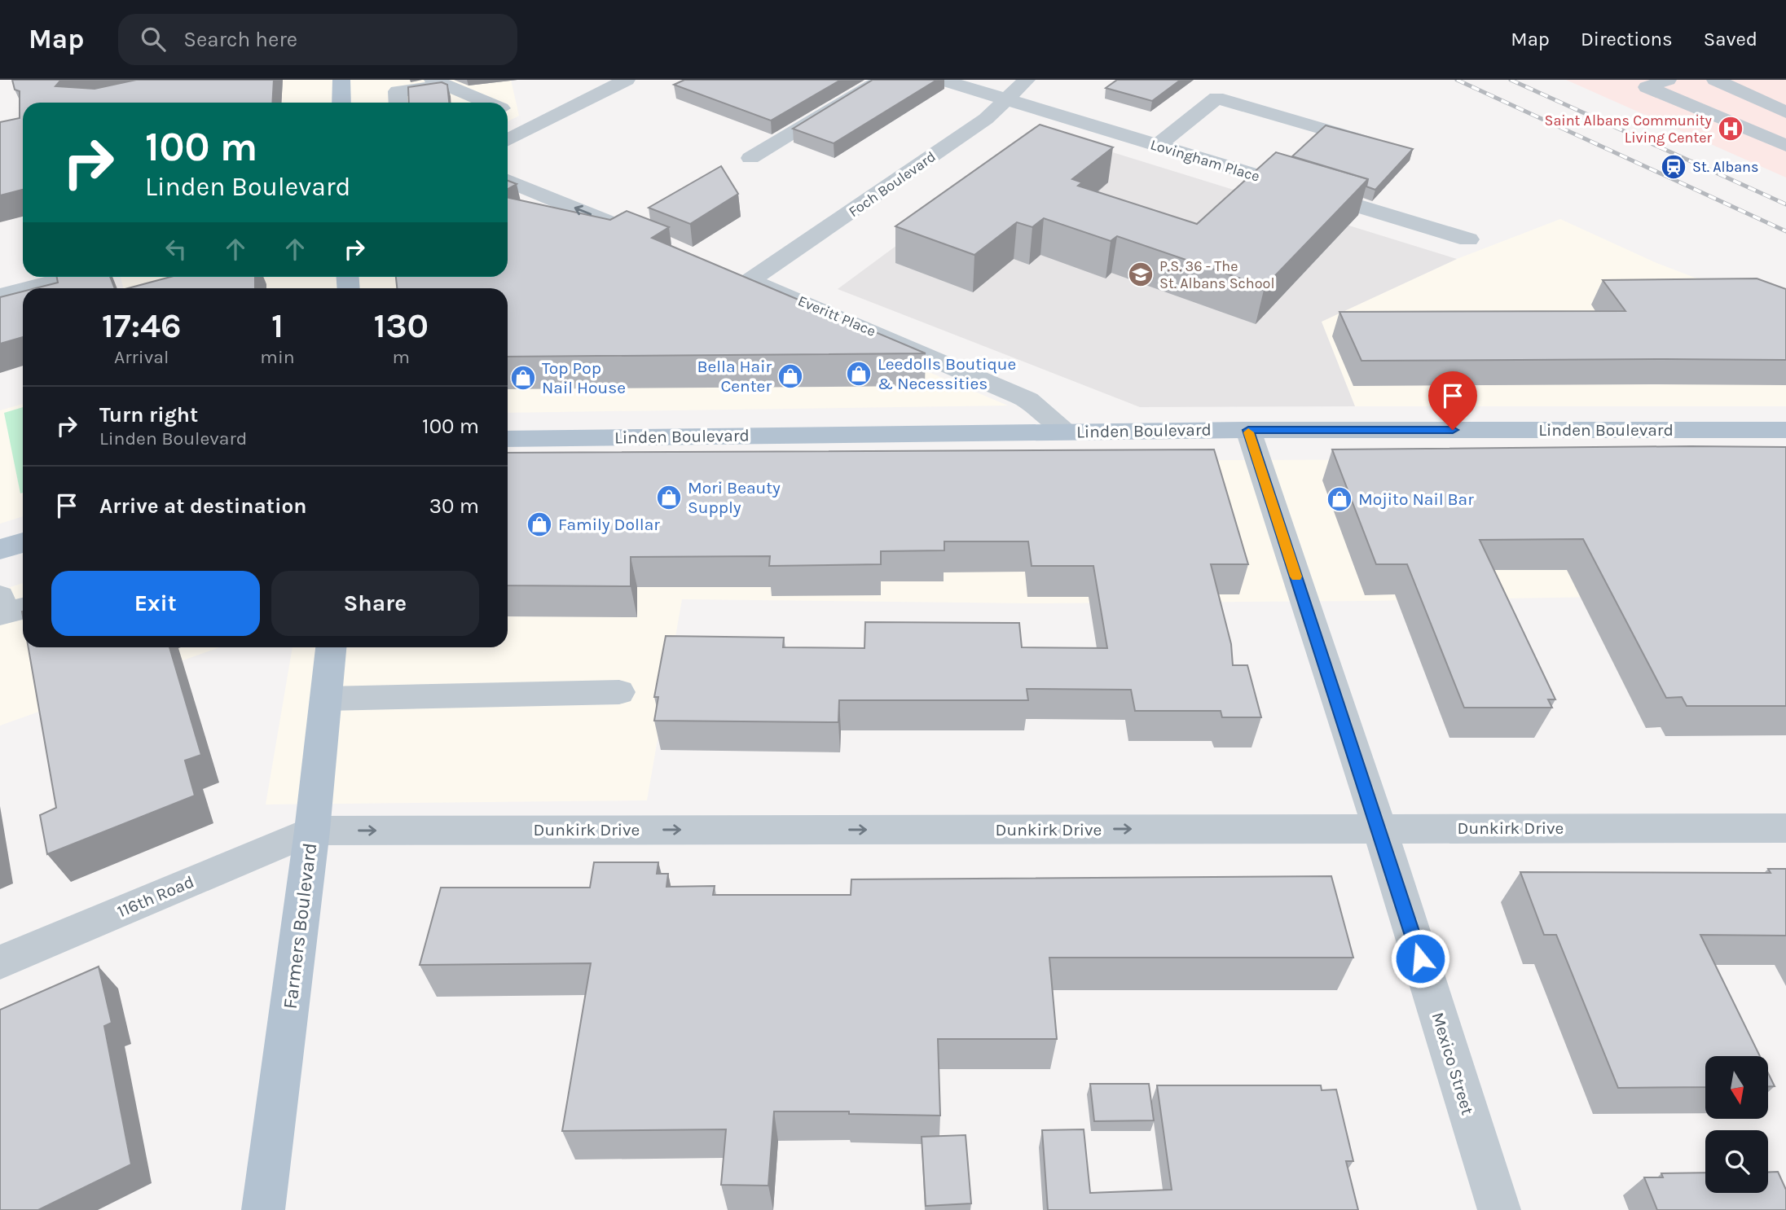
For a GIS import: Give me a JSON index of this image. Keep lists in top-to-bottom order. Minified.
{"streets":{"main road":["Linden Boulevard","Farmers Boulevard"],"street":["Lovingham Place","Foch Boulevard","Everitt Place","Dunkirk Drive","116th Road","Mexico Street"]},"crossings":[["Lovingham Place","Foch Boulevard"],["Foch Boulevard","Everitt Place"],["Everitt Place","Linden Boulevard"],["Linden Boulevard","Mexico Street"],["Dunkirk Drive","116th Road"],["Dunkirk Drive","Farmers Boulevard"],["Dunkirk Drive","Mexico Street"],["116th Road","Farmers Boulevard"]],"one_way":["Dunkirk Drive"],"places":{"hospital":["Saint Albans Community Living Center"],"station":["St. Albans"],"school or university":["P.S. 36 - The St. Albans School"],"shop":["Leedolls Boutique & Necessities","Bella Hair Center","Top Pop Nail House","Mori Beauty Supply","Mojito Nail Bar","Family Dollar"]},"north":"bottom","page":{"header":"Map","search":"Search here","nav":["Map","Directions","Saved"],"turn":["100 m","Linden Boulevard"],"eta":["17:46","Arrival","1","min","130","m"],"list":[{"name":"Turn right","note":"Linden Boulevard","value":"100 m"},{"name":"Arrive at destination","value":"30 m"}],"buttons":["Exit","Share"]}}
